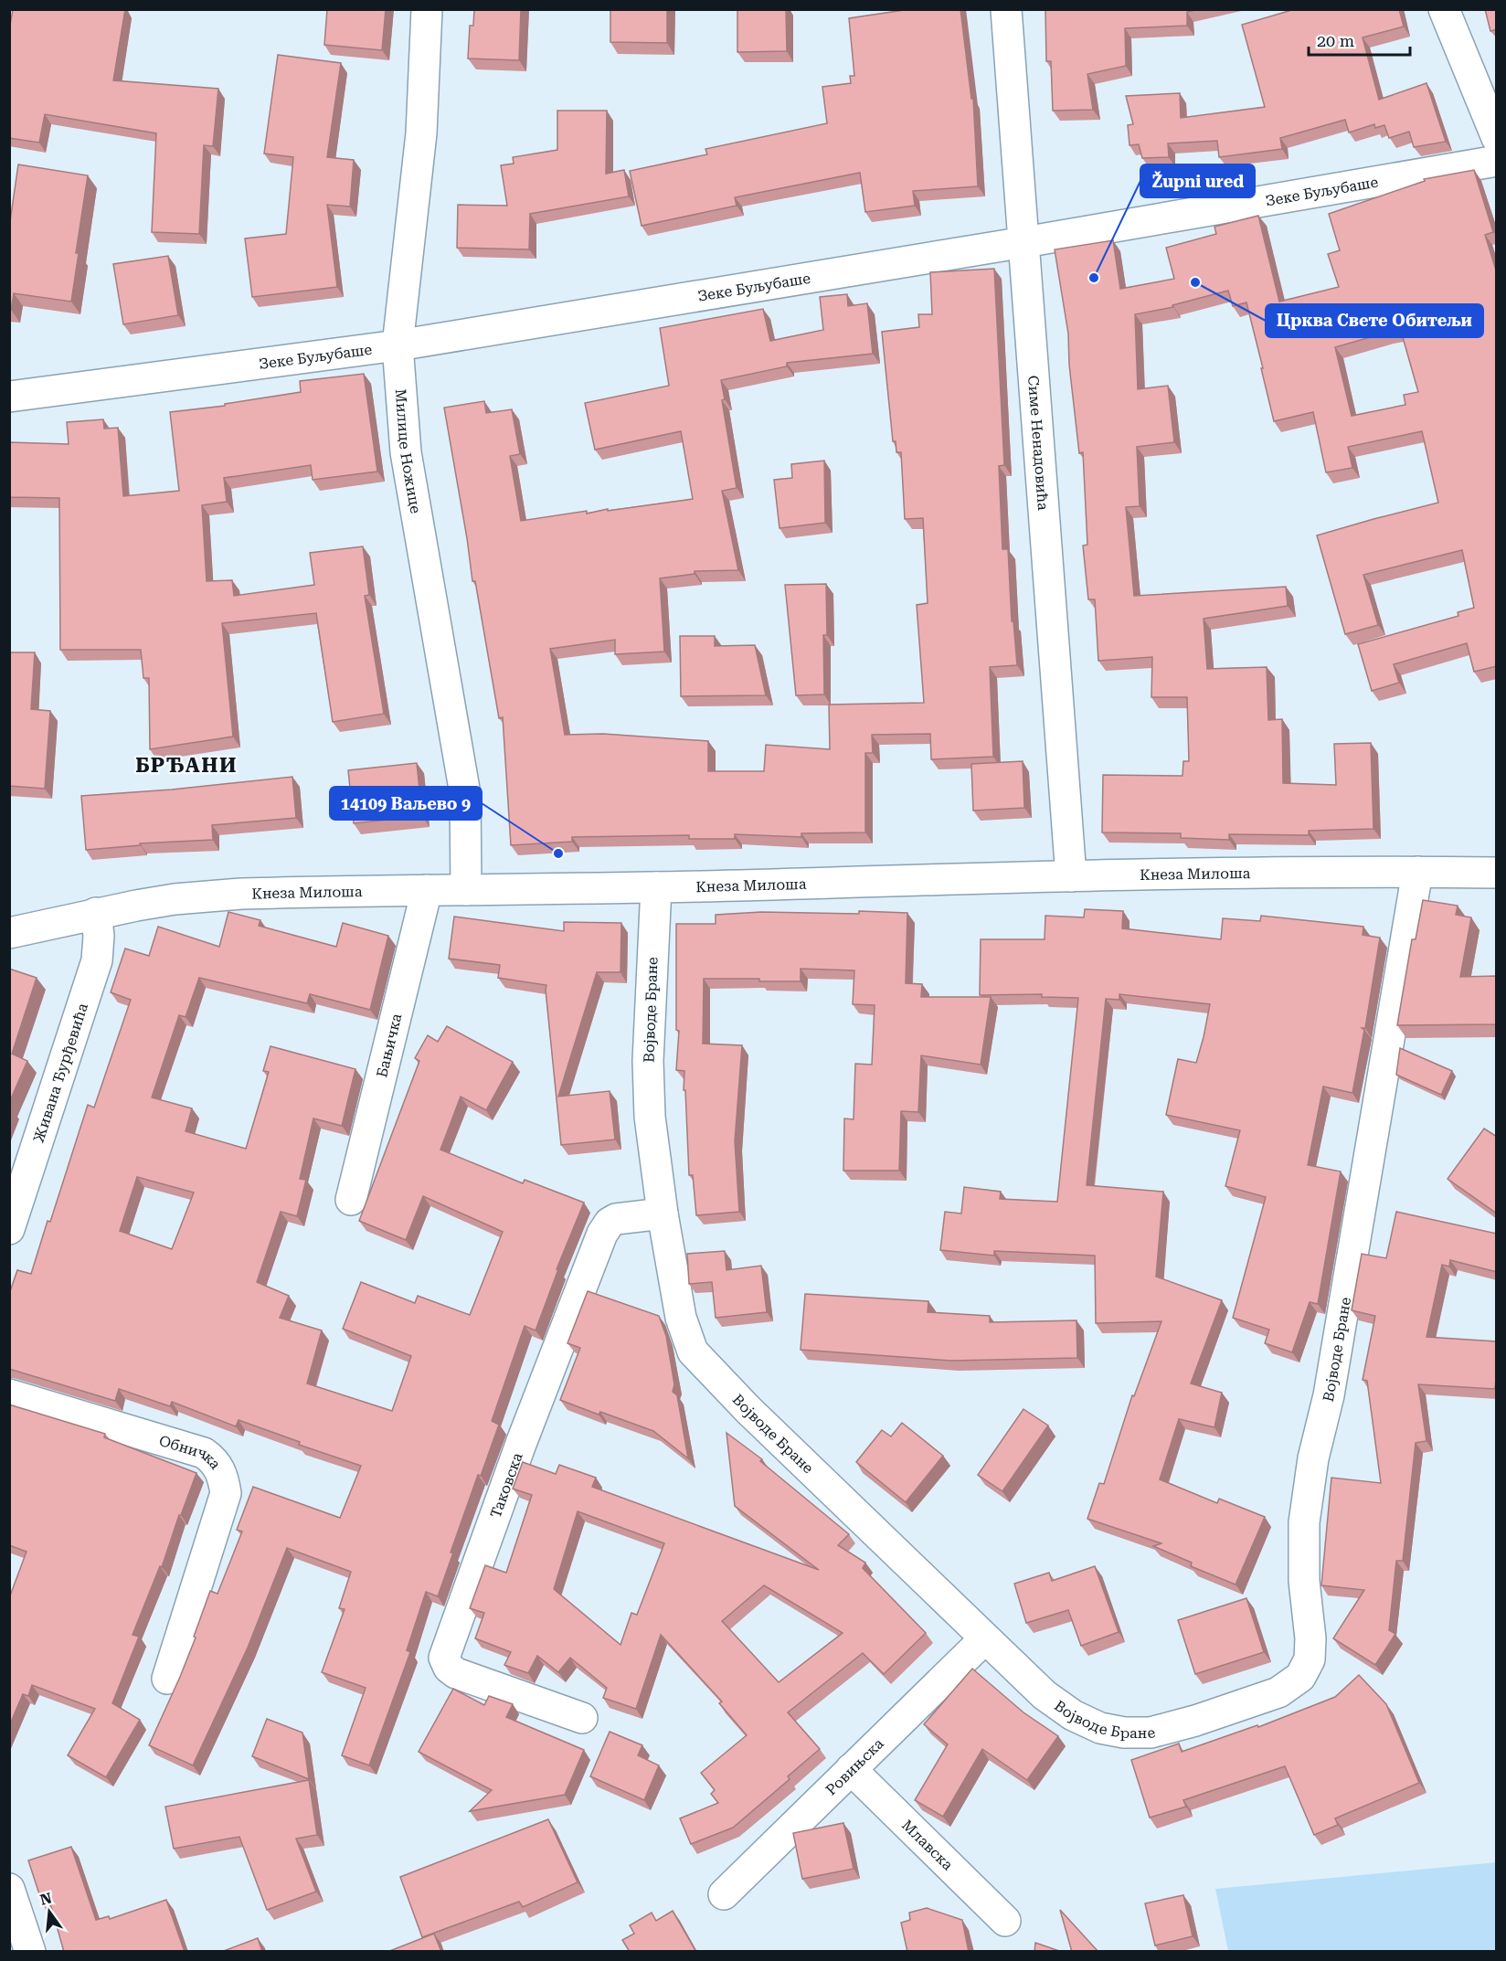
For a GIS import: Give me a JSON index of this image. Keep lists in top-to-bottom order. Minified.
{"streets":{"street":["Зеке Буљубаше","Симе Ненадовића","Милице Ножице","Кнеза Милоша","Војводе Бране","Бањичка","Живана Ђурђевића","Обничка","Таковска","Ровињска","Млавска"]},"crossings":[["Зеке Буљубаше","Симе Ненадовића"],["Зеке Буљубаше","Милице Ножице"],["Симе Ненадовића","Кнеза Милоша"],["Милице Ножице","Кнеза Милоша"],["Кнеза Милоша","Војводе Бране"],["Кнеза Милоша","Бањичка"],["Кнеза Милоша","Живана Ђурђевића"],["Војводе Бране","Таковска"],["Војводе Бране","Ровињска"],["Ровињска","Млавска"]],"districts":["БРЂАНИ"],"places":["Župni ured","Црква Свете Обитељи","14109 Ваљево 9"],"scale_bar":"20 m","north":"top"}
